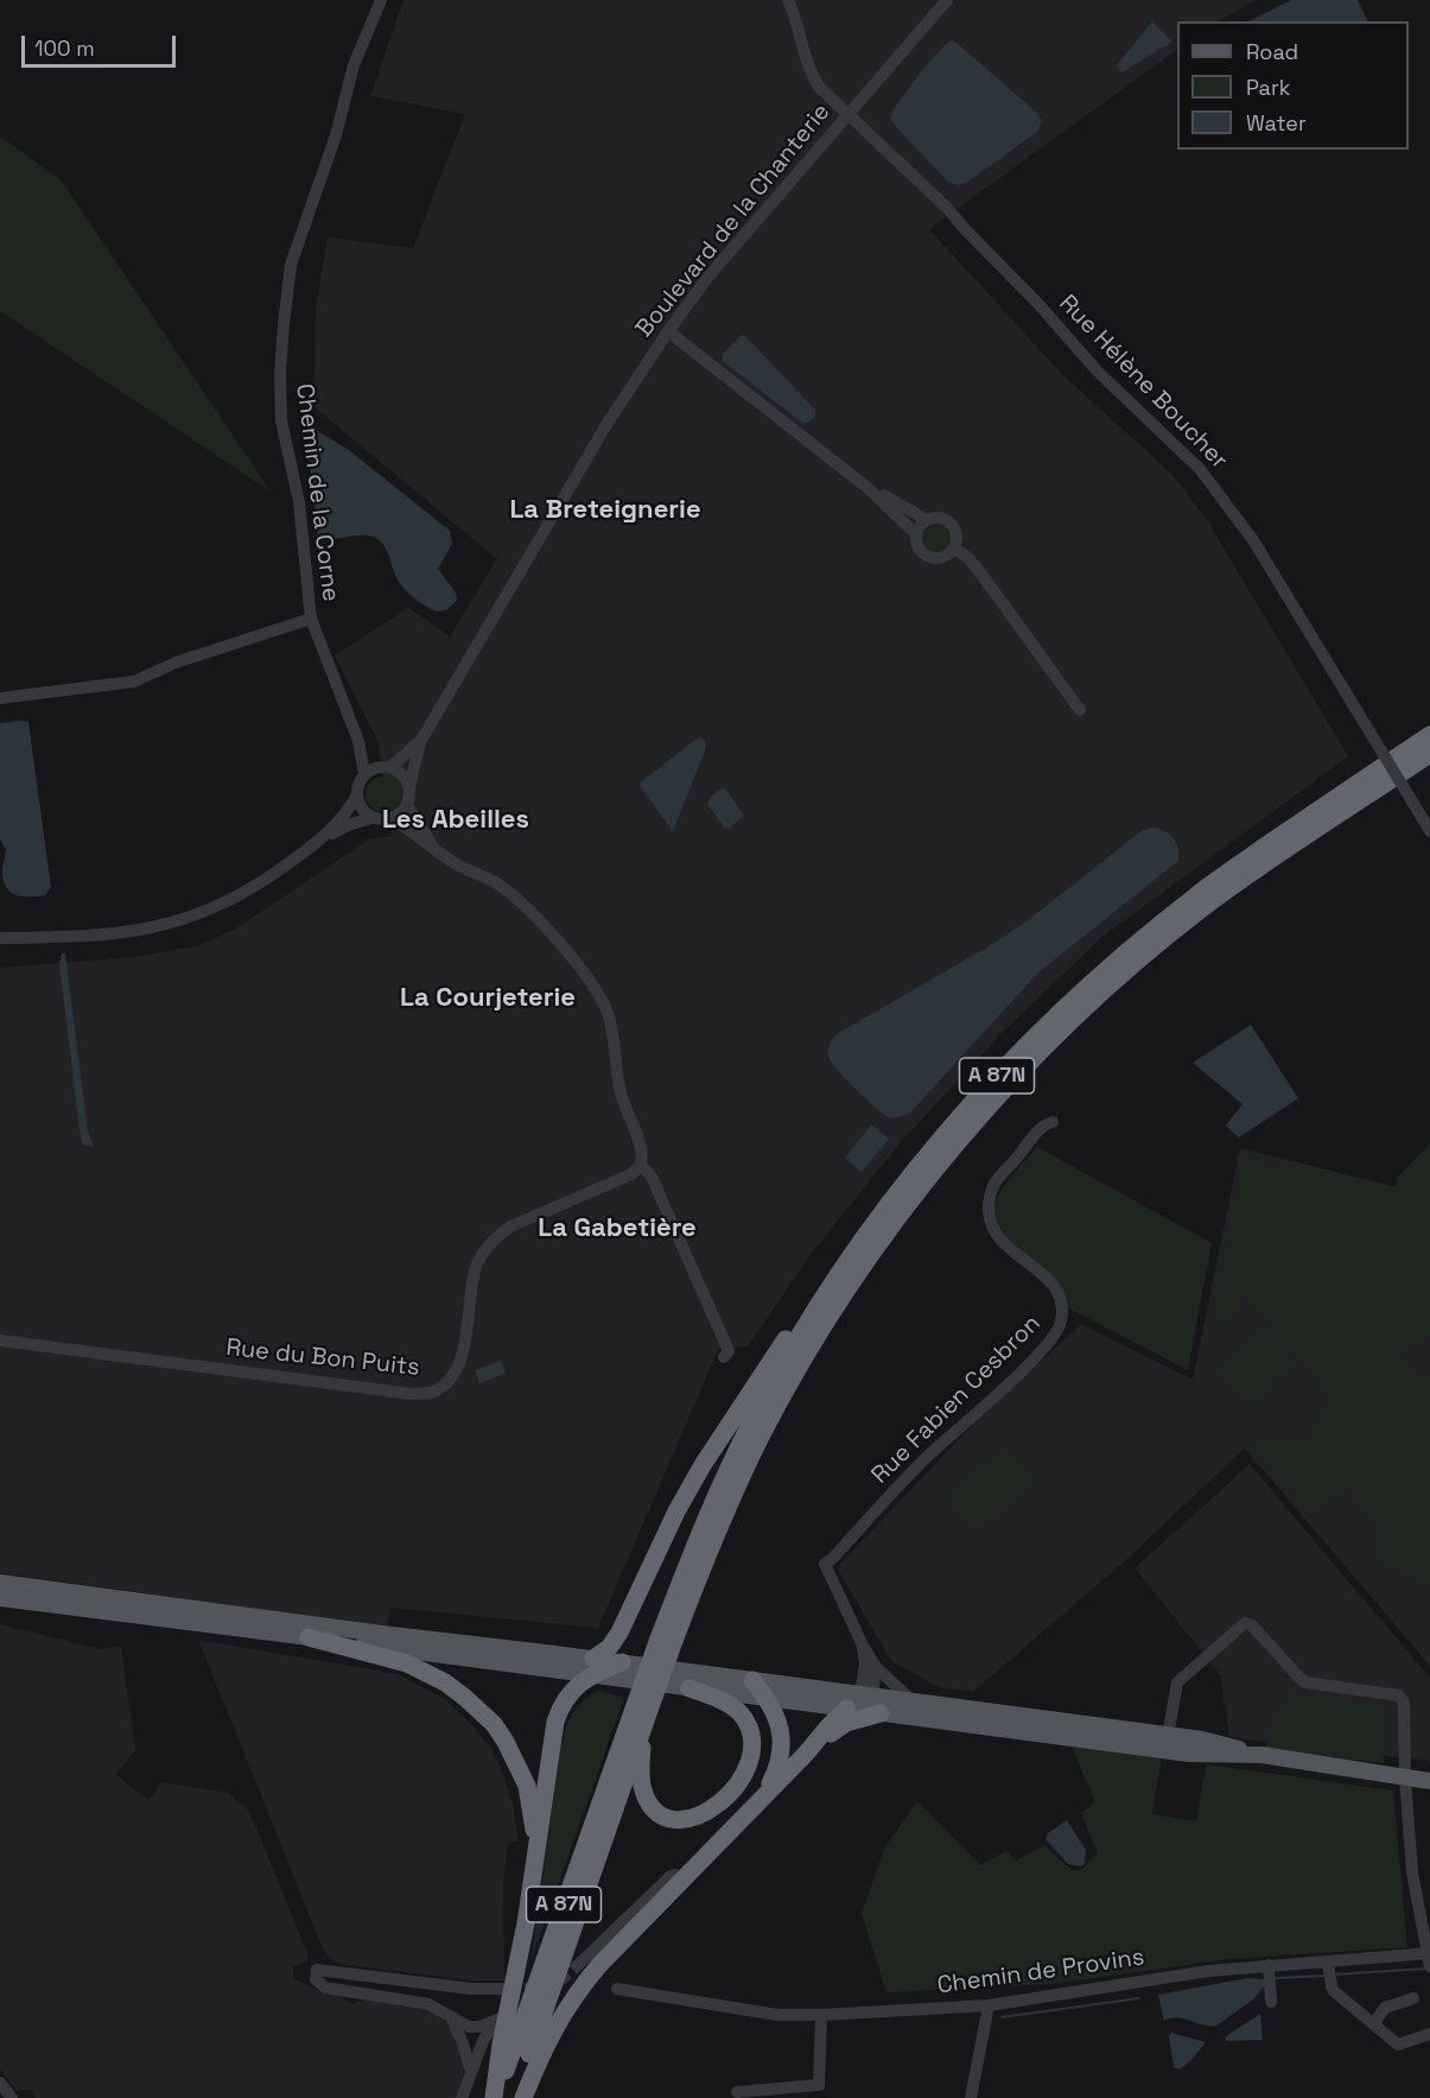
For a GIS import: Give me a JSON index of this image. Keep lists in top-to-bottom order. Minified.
{"streets":{"highway":["A 87N"],"street":["Boulevard de la Chanterie","Rue Hélène Boucher","Chemin de la Corne","Rue du Bon Puits","Rue Fabien Cesbron","Chemin de Provins"]},"crossings":[["Boulevard de la Chanterie","Rue Hélène Boucher"],["Boulevard de la Chanterie","Chemin de la Corne"]],"districts":["La Breteignerie","Les Abeilles","La Courjeterie","La Gabetière"],"legend":["Road","Park","Water"],"scale_bar":"100 m"}
